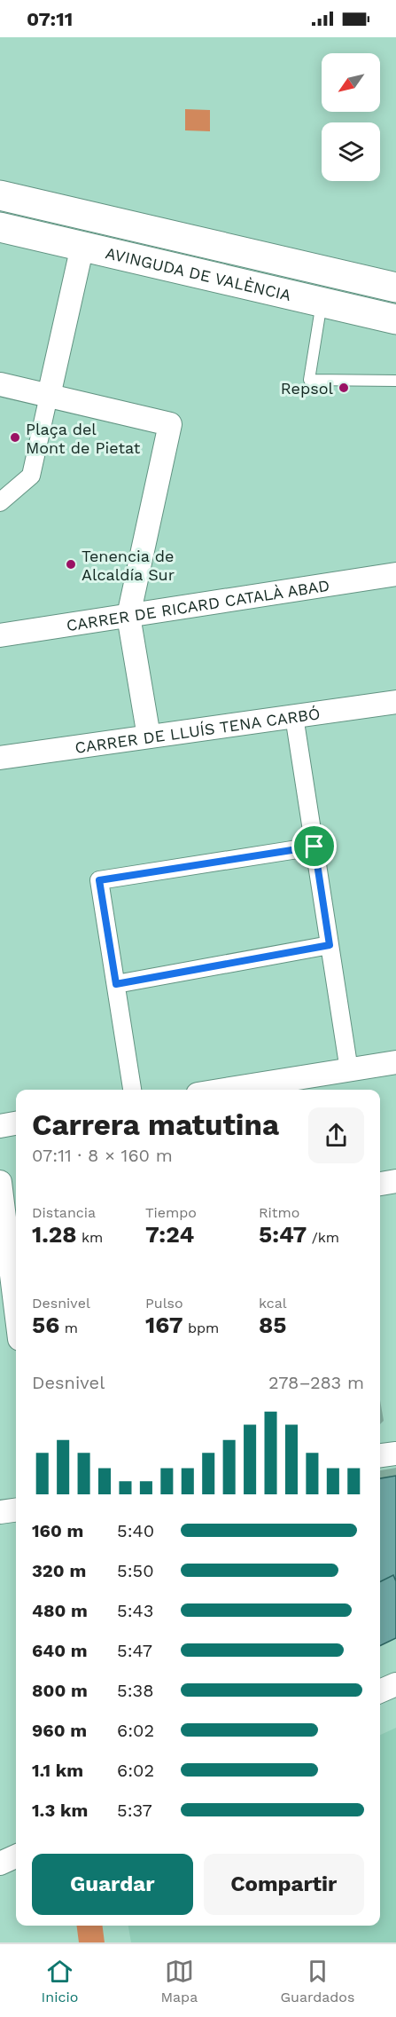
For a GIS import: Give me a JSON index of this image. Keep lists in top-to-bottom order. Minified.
{"streets":{"main road":["AVINGUDA DE VALÈNCIA"],"street":["CARRER DE RICARD CATALÀ ABAD","CARRER DE LLUÍS TENA CARBÓ"]},"places":["Repsol","Plaça del Mont de Pietat","Tenencia de Alcaldía Sur"],"north":"bottom left","page":{"status":"07:11","heading":["Carrera matutina","07:11 · 8 × 160 m"],"stats":[["Distancia","1.28 km"],["Tiempo","7:24"],["Ritmo","5:47 /km"],["Desnivel","56 m"],["Pulso","167 bpm"],["kcal","85"]],"chart":["Desnivel","278–283 m"],"list":[{"name":"160 m","note":"5:40"},{"name":"320 m","note":"5:50"},{"name":"480 m","note":"5:43"},{"name":"640 m","note":"5:47"},{"name":"800 m","note":"5:38"},{"name":"960 m","note":"6:02"},{"name":"1.1 km","note":"6:02"},{"name":"1.3 km","note":"5:37"}],"buttons":["Guardar","Compartir"],"tabs":["Inicio","Mapa","Guardados"]}}
